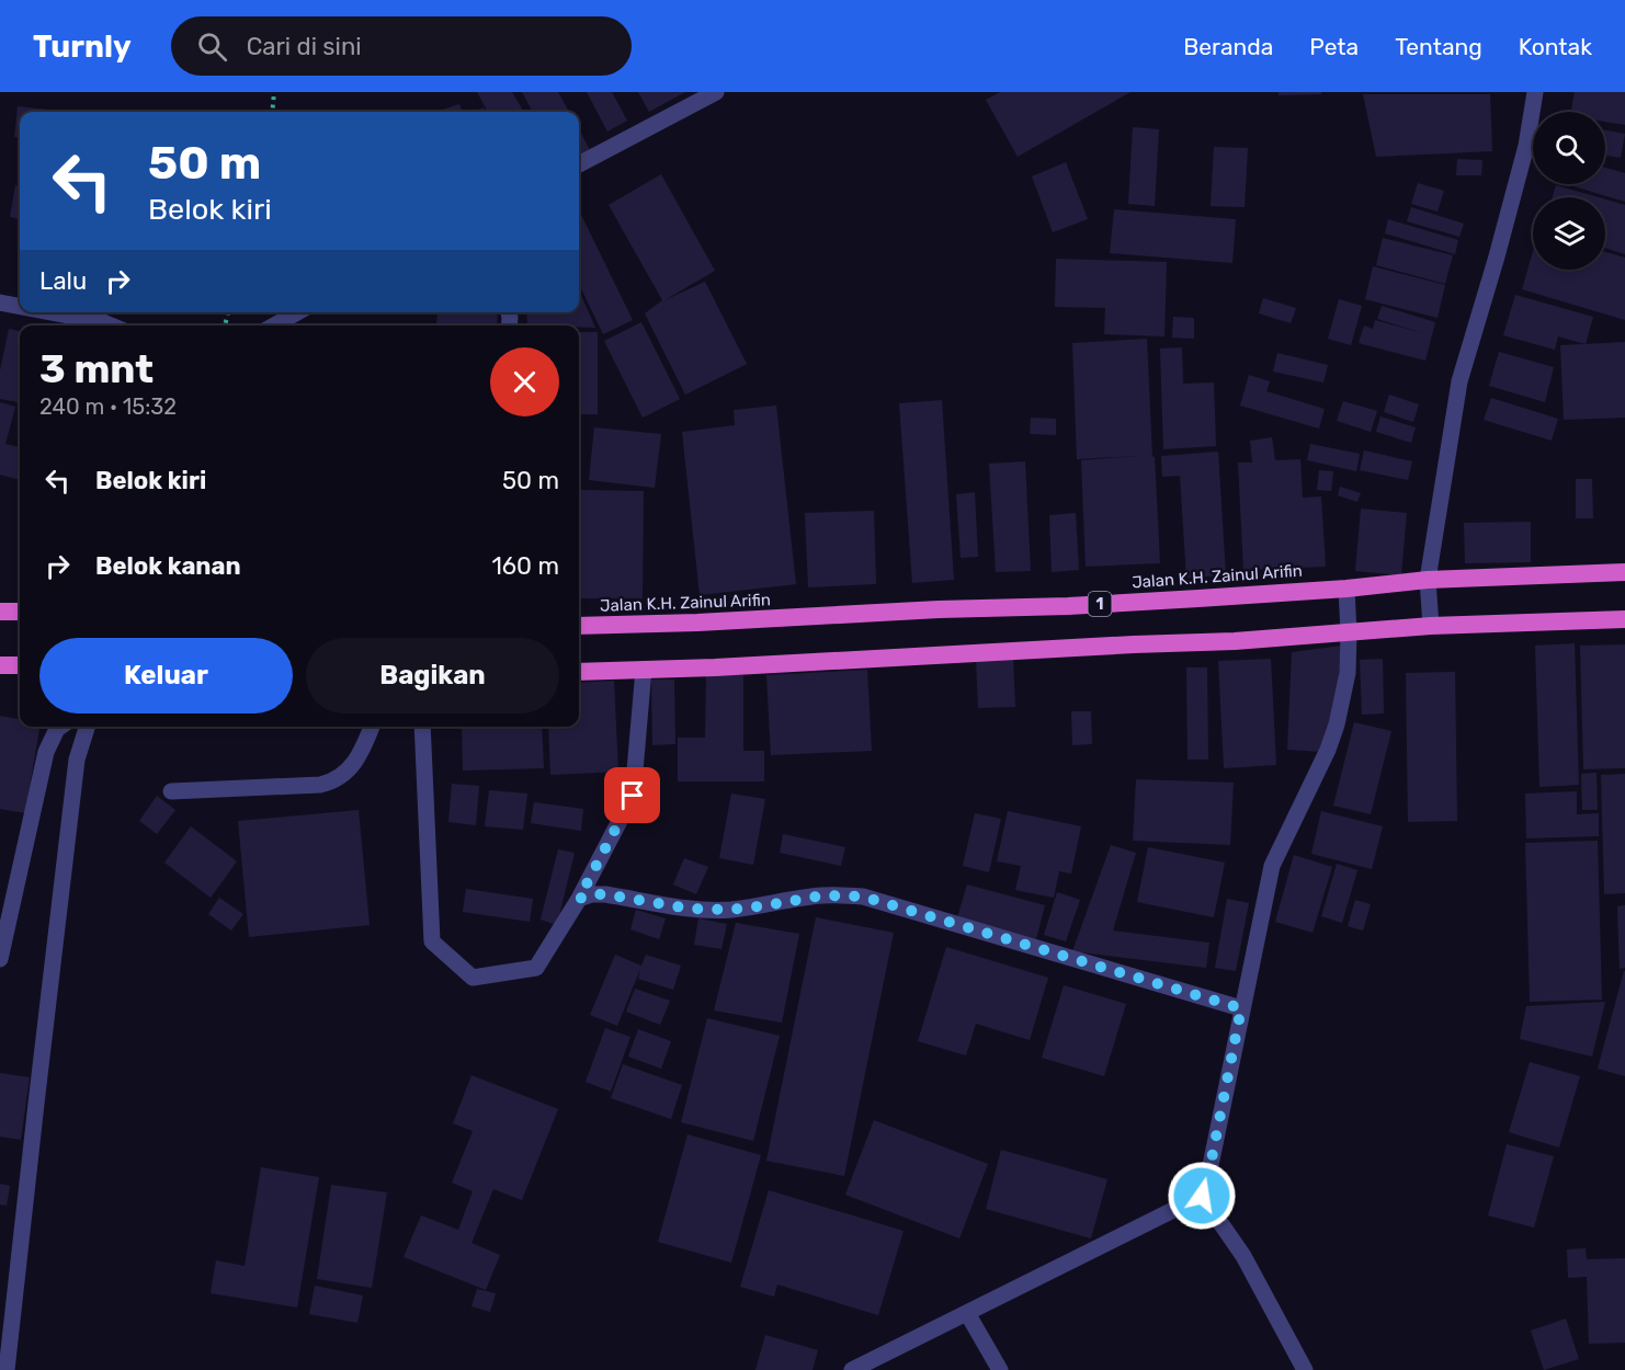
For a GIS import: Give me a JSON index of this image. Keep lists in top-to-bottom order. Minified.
{"streets":{"highway":["Jalan K.H. Zainul Arifin","1"]},"page":{"header":"Turnly","search":"Cari di sini","nav":["Beranda","Peta","Tentang","Kontak"],"turn":["50 m","Belok kiri"],"then":"Lalu","heading":["3 mnt","240 m · 15:32"],"list":[{"name":"Belok kiri","value":"50 m"},{"name":"Belok kanan","value":"160 m"}],"buttons":["Keluar","Bagikan"]}}
